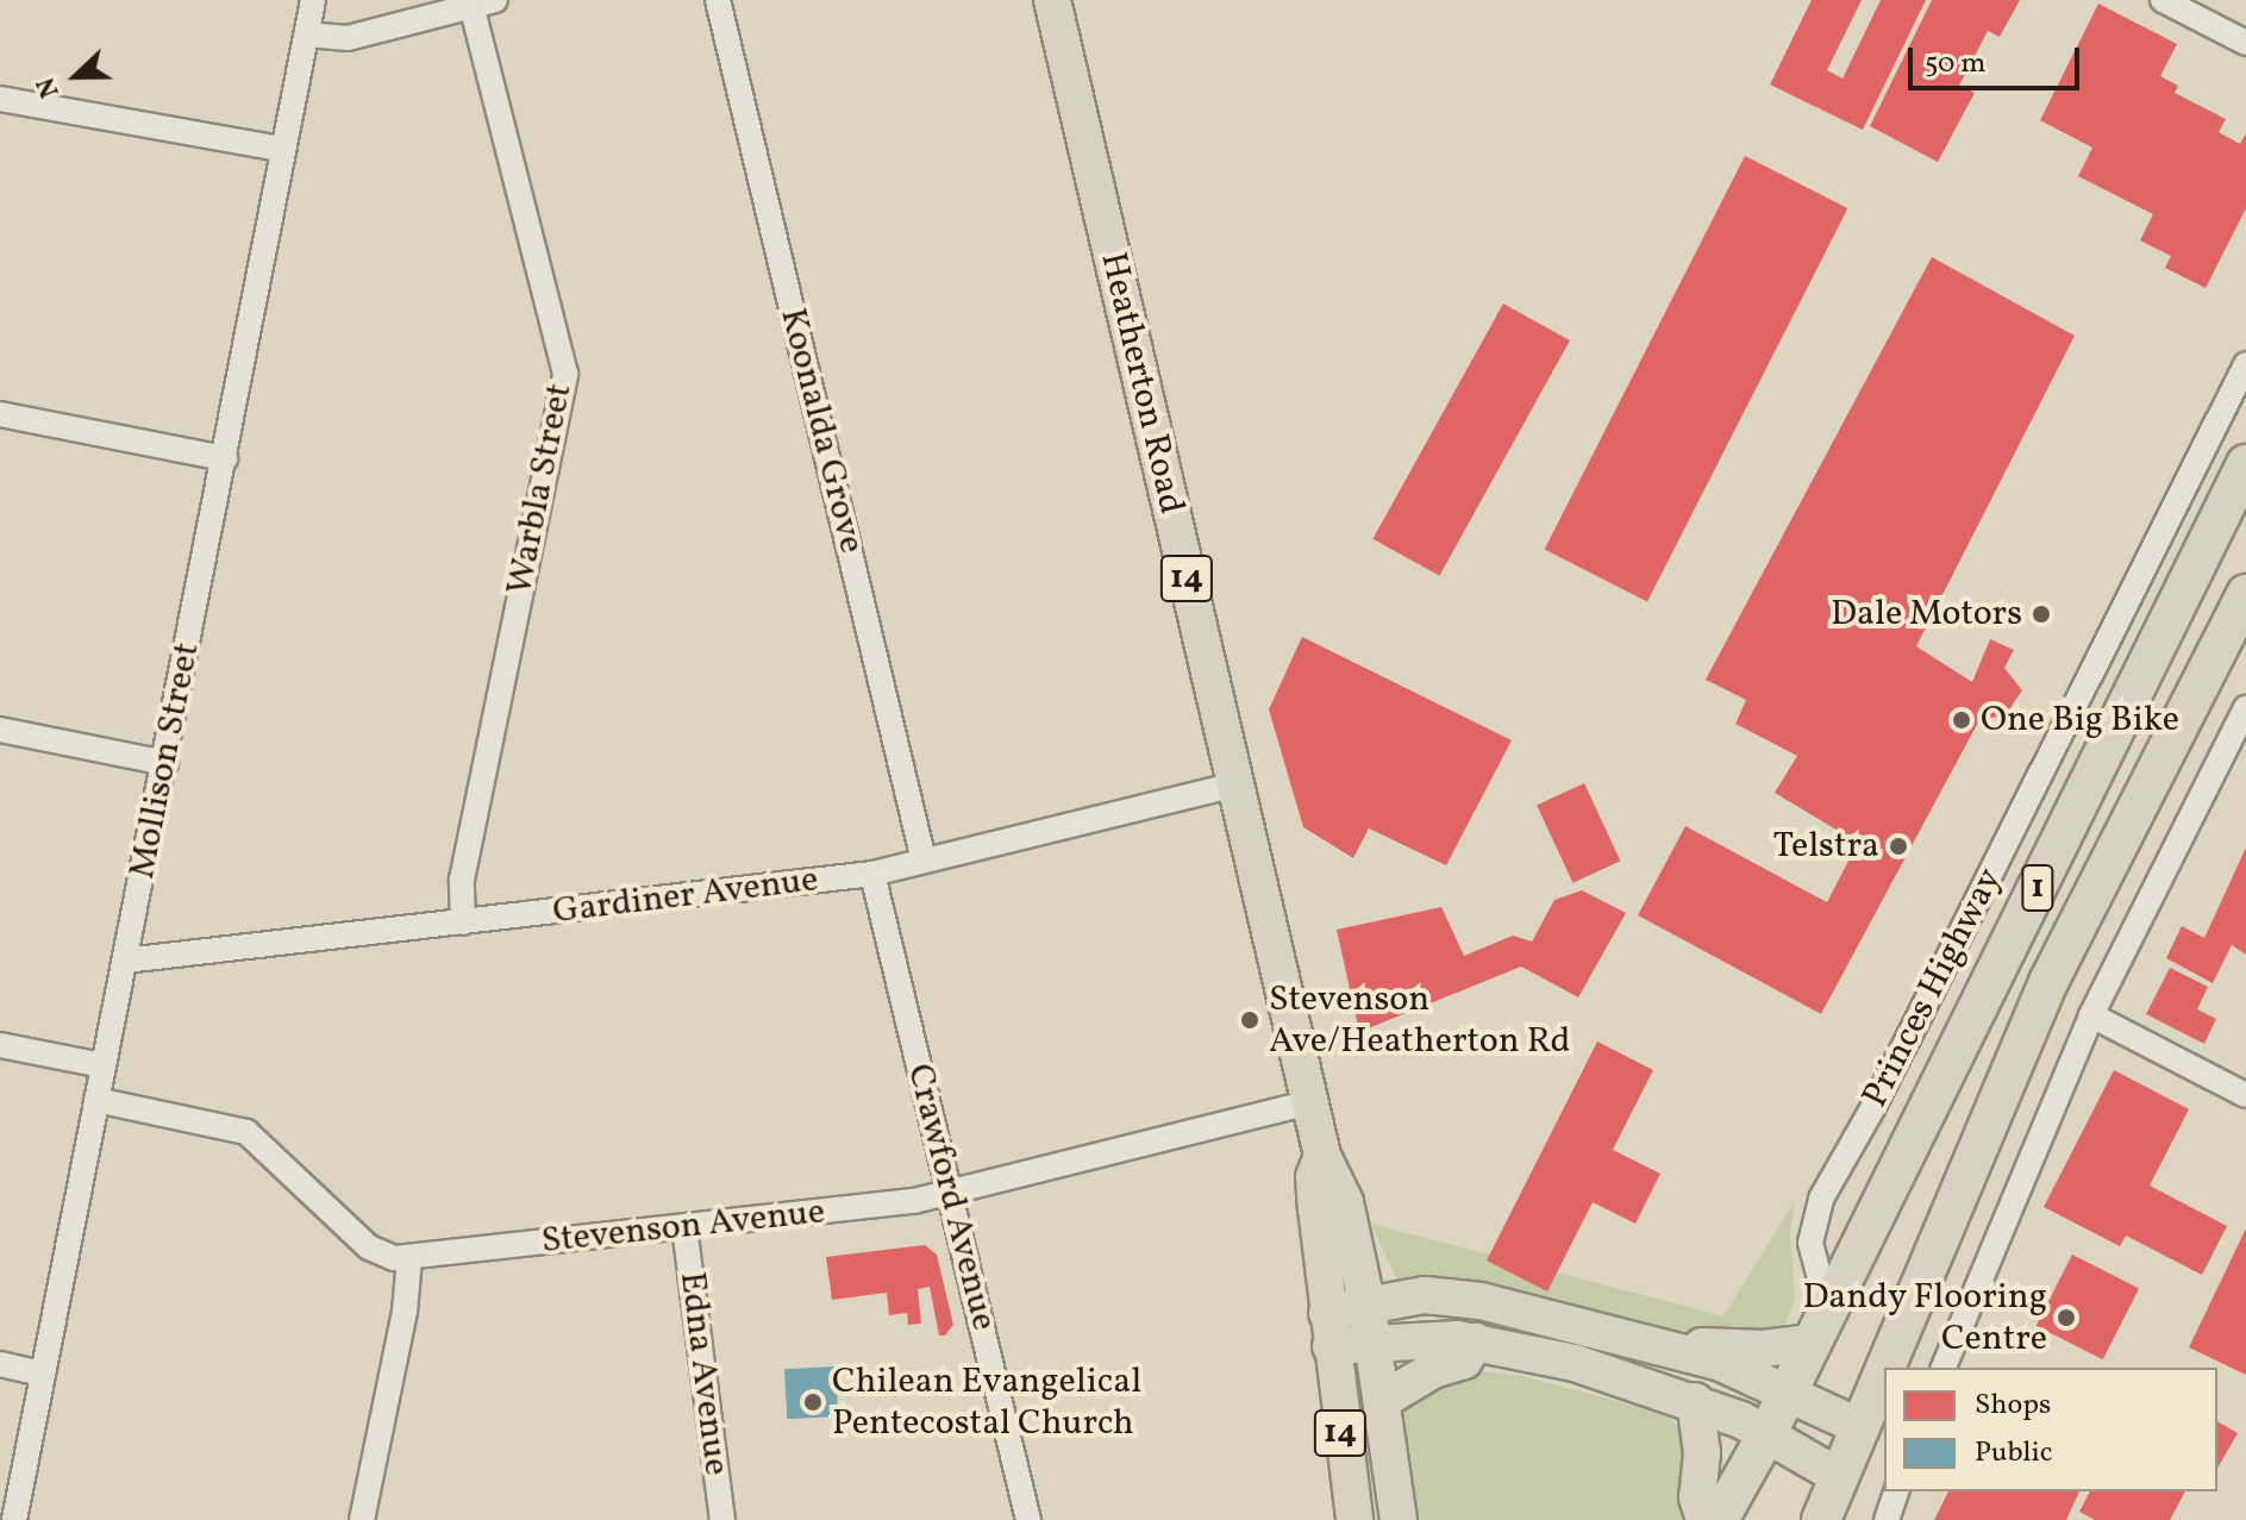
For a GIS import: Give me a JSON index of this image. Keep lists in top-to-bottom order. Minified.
{"streets":{"highway":["1","Princes Highway"],"main road":["Heatherton Road","14"],"street":["Koonalda Grove","Warbla Street","Mollison Street","Gardiner Avenue","Crawford Avenue","Stevenson Avenue","Edna Avenue"]},"crossings":[["Heatherton Road","Gardiner Avenue"],["Heatherton Road","Stevenson Avenue"],["Koonalda Grove","Gardiner Avenue"],["Warbla Street","Gardiner Avenue"],["Mollison Street","Gardiner Avenue"],["Mollison Street","Stevenson Avenue"],["Gardiner Avenue","Crawford Avenue"],["Crawford Avenue","Stevenson Avenue"],["Stevenson Avenue","Edna Avenue"]],"places":["Dale Motors","One Big Bike","Telstra","Stevenson Ave/Heatherton Rd","Dandy Flooring Centre","Chilean Evangelical Pentecostal Church"],"legend":["Shops","Public"],"scale_bar":"50 m","north":"left"}
